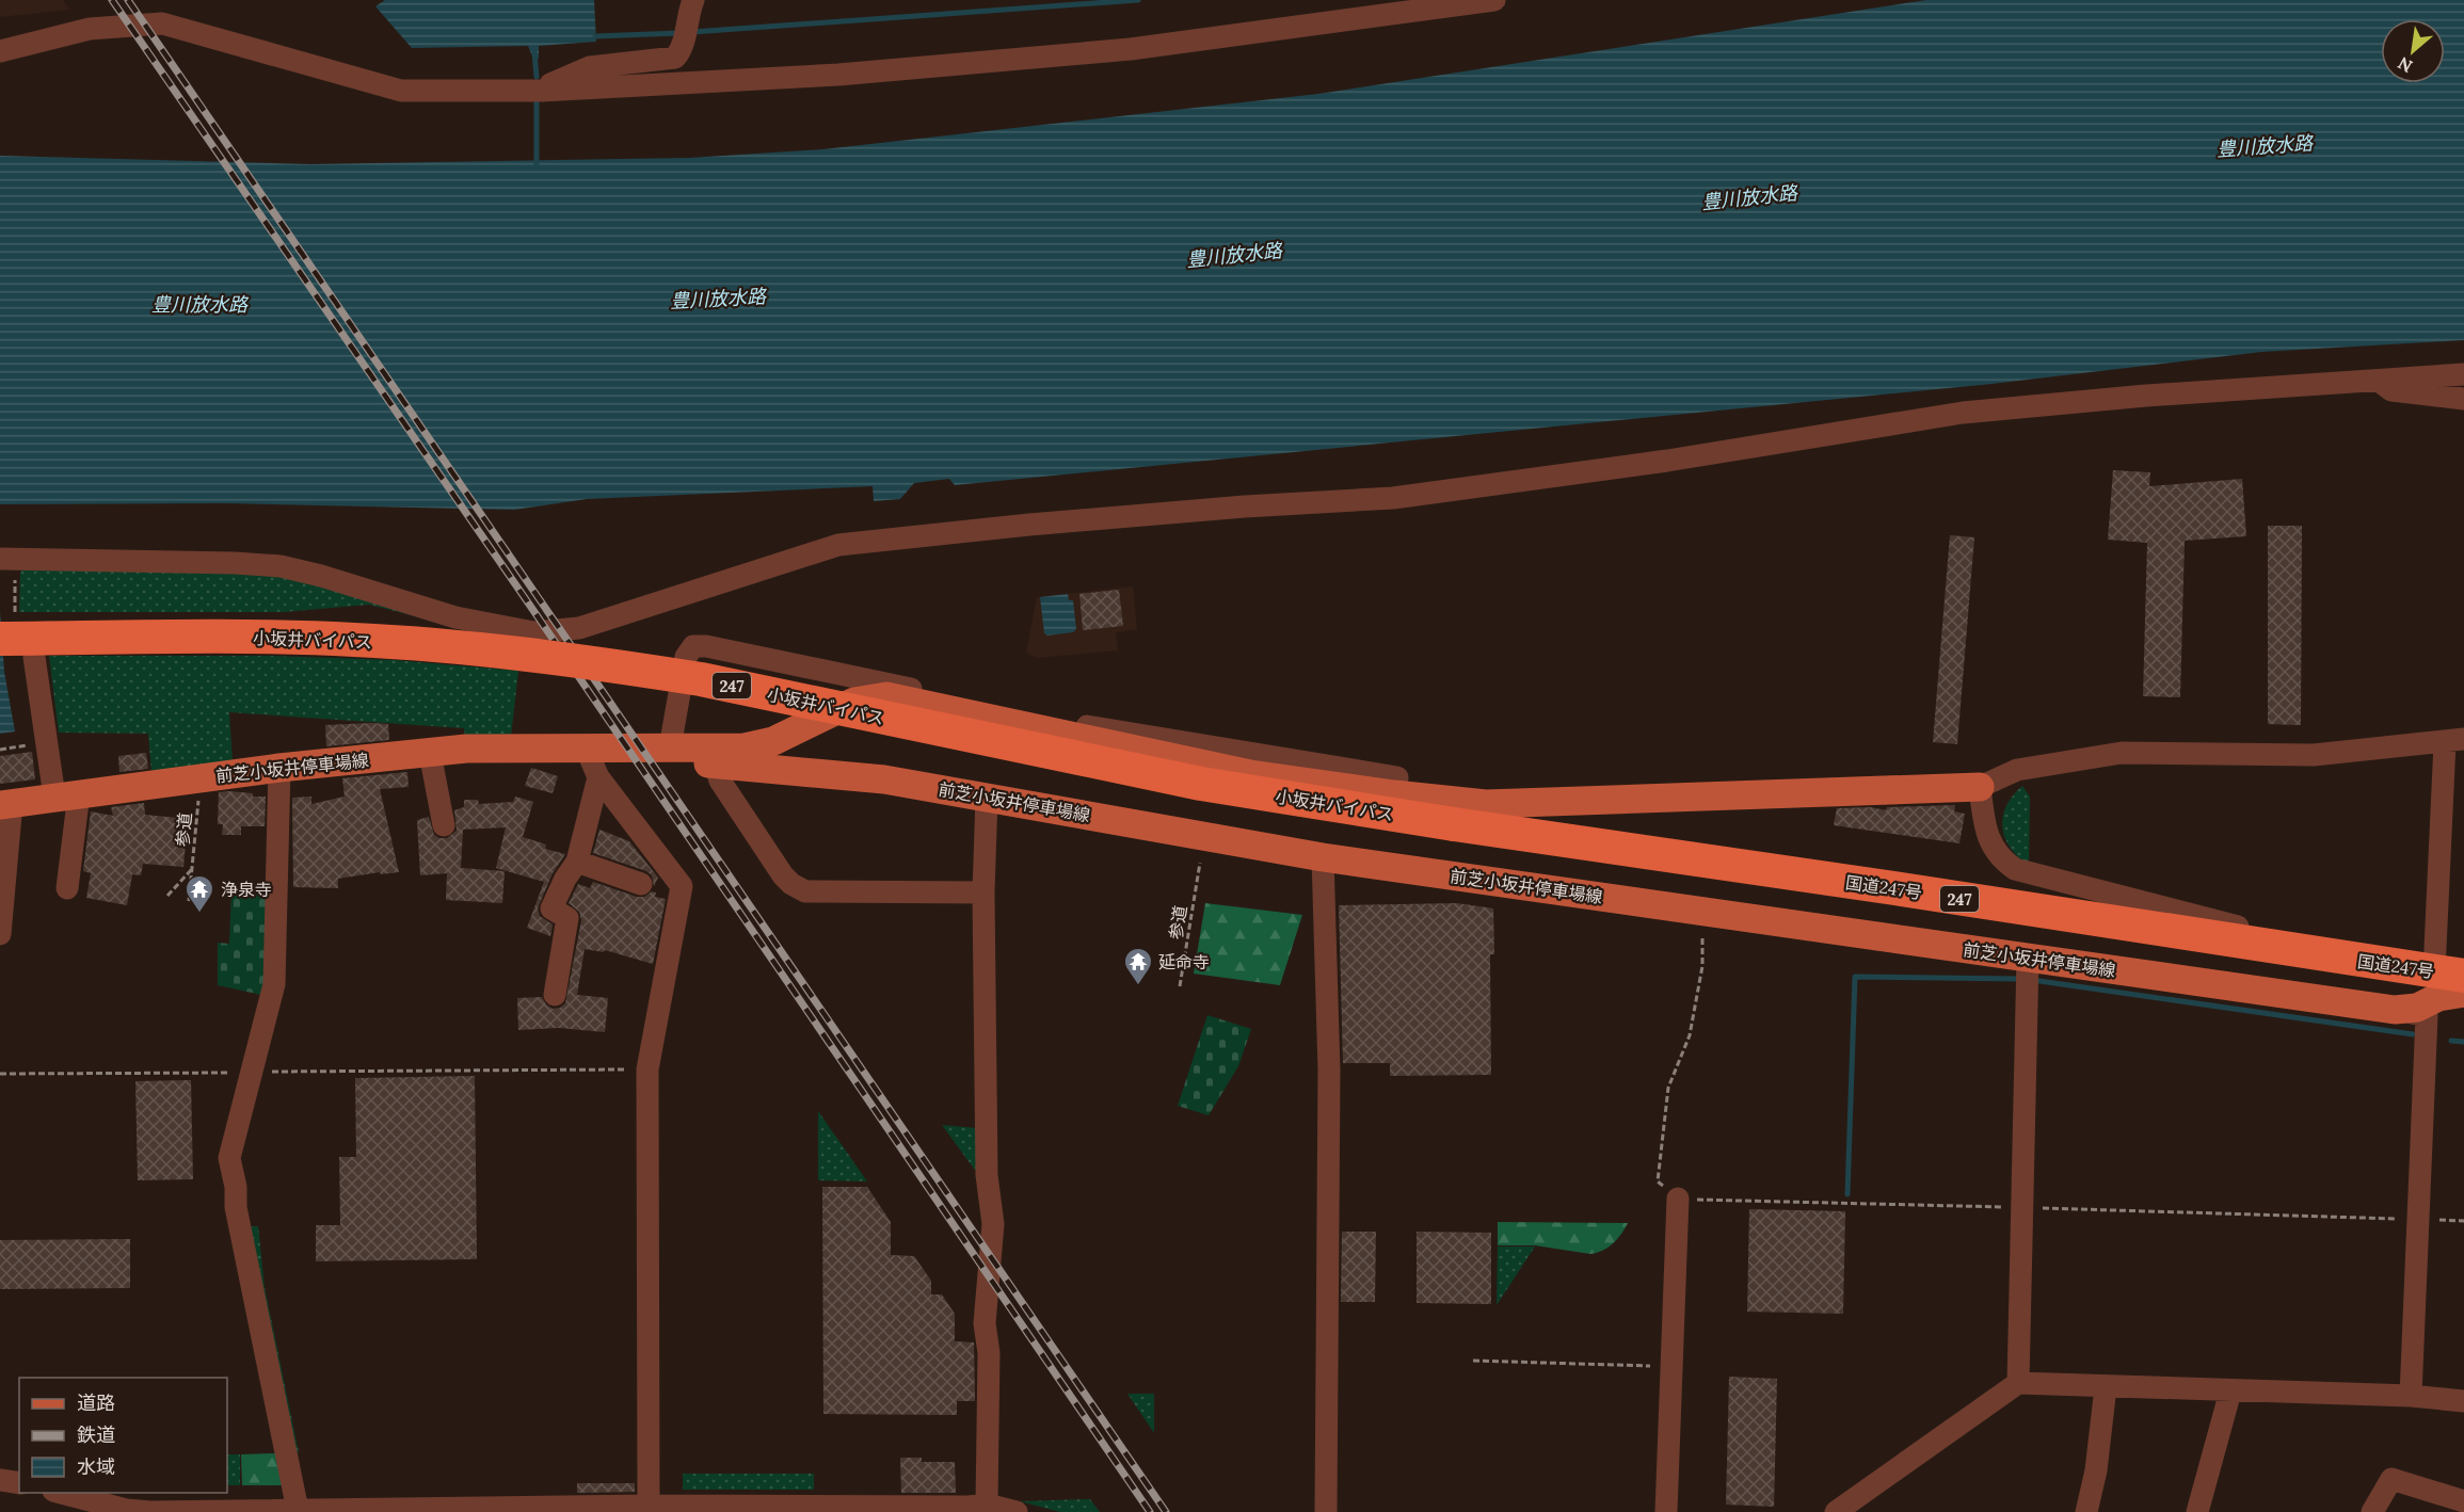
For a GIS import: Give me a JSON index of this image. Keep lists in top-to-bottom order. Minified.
{"streets":{"highway":["小坂井バイパス","247","国道247号"],"main road":["前芝小坂井停車場線"],"path":["参道"]},"crossings":[["小坂井バイパス","国道247号"]],"water":["豊川放水路"],"places":{"temple":["浄泉寺","延命寺"]},"legend":["道路","鉄道","水域"],"north":"bottom left"}
